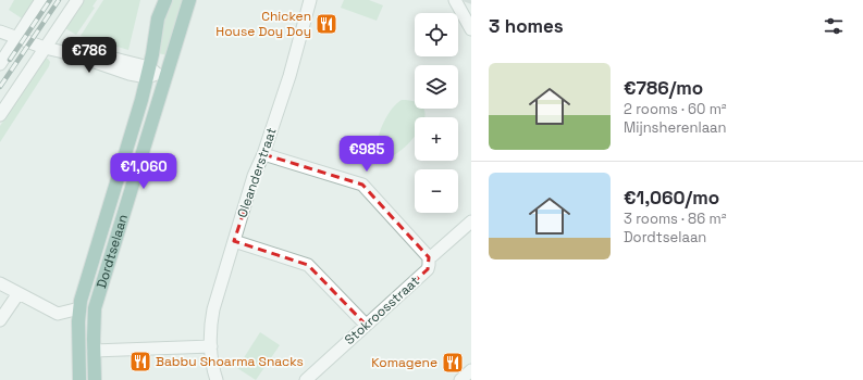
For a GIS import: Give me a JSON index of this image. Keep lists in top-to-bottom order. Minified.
{"streets":{"main road":["Dordtselaan"],"street":["Oleanderstraat","Stokroosstraat"]},"places":{"restaurant":["Chicken House Doy Doy","Babbu Shoarma Snacks","Komagene"]},"page":{"heading":"3 homes","map_buttons":["+","−"],"price":["€786","€985","€1,060"],"list":[{"name":"€786/mo","note":"2 rooms · 60 m² · Mijnsherenlaan"},{"name":"€1,060/mo","note":"3 rooms · 86 m² · Dordtselaan"}]}}
